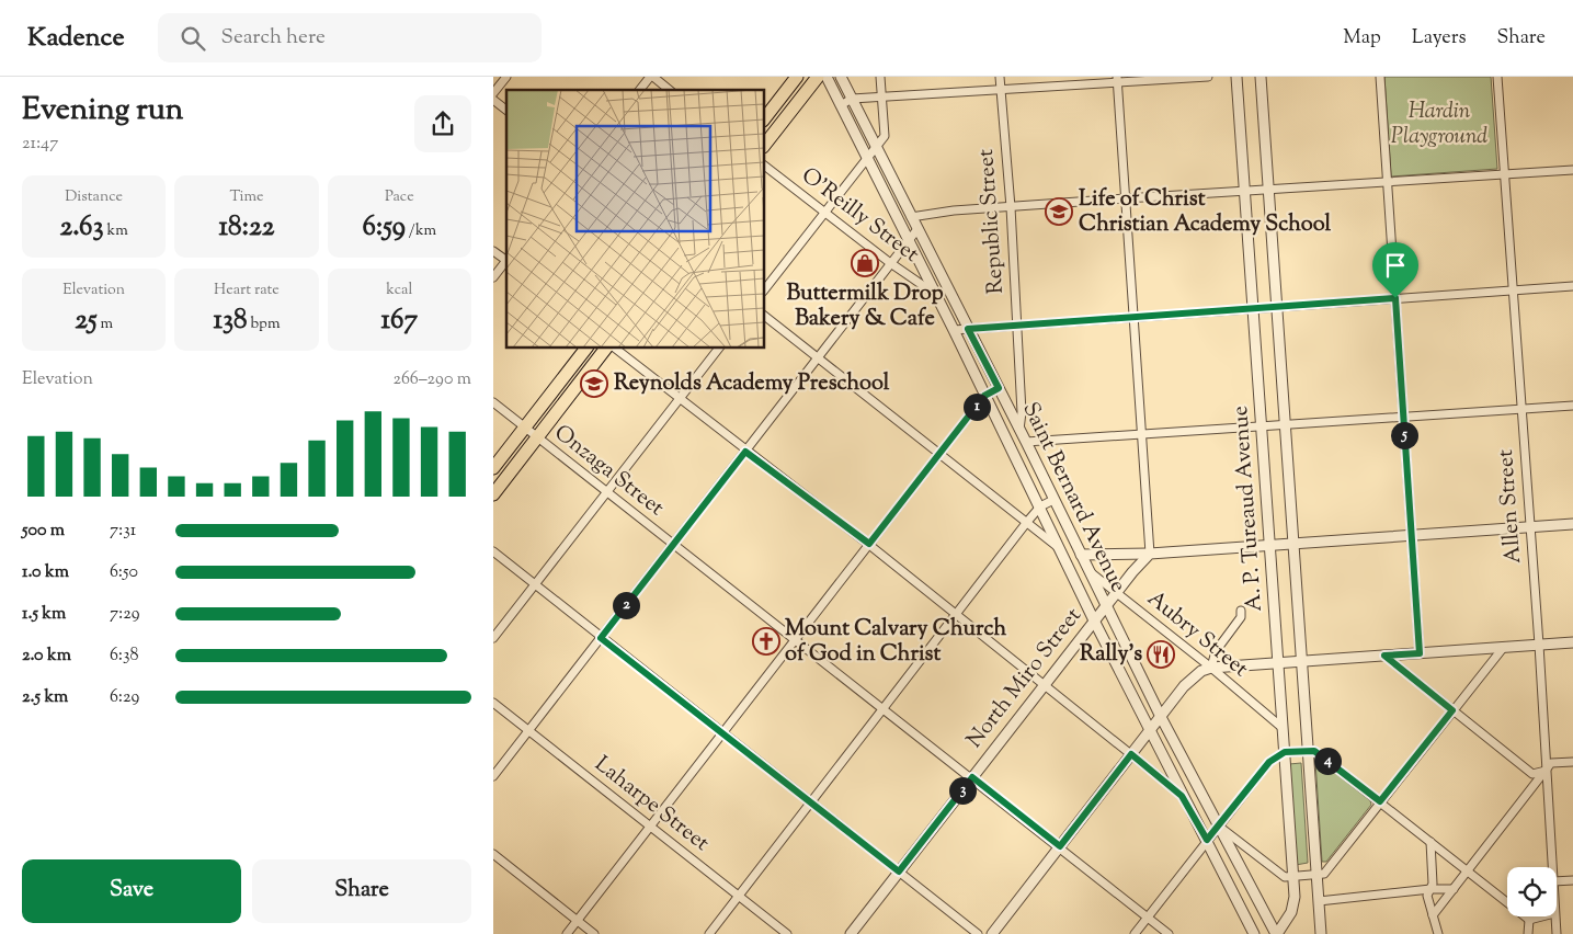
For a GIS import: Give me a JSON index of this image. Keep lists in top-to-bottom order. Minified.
{"streets":{"street":["O'Reilly Street","Republic Street","Onzaga Street","Saint Bernard Avenue","Allen Street","A. P. Tureaud Avenue","Aubry Street","North Miro Street","Laharpe Street"]},"crossings":[["O'Reilly Street","Saint Bernard Avenue"],["Republic Street","Saint Bernard Avenue"],["Onzaga Street","North Miro Street"],["Saint Bernard Avenue","A. P. Tureaud Avenue"],["Saint Bernard Avenue","Aubry Street"],["Saint Bernard Avenue","North Miro Street"],["A. P. Tureaud Avenue","Aubry Street"],["Aubry Street","North Miro Street"]],"parks":["Hardin Playground"],"places":{"school or university":["Life of Christ Christian Academy School","Reynolds Academy Preschool"],"shop":["Buttermilk Drop Bakery & Cafe"],"church":["Mount Calvary Church of God in Christ"],"restaurant":["Rally's"]},"page":{"header":"Kadence","search":"Search here","nav":["Map","Layers","Share"],"heading":["Evening run","21:47"],"stats":[["Distance","2.63 km"],["Time","18:22"],["Pace","6:59 /km"],["Elevation","25 m"],["Heart rate","138 bpm"],["kcal","167"]],"chart":["Elevation","266–290 m"],"pins":["1","5","2","4","3"],"list":[{"name":"500 m","note":"7:31"},{"name":"1.0 km","note":"6:50"},{"name":"1.5 km","note":"7:29"},{"name":"2.0 km","note":"6:38"},{"name":"2.5 km","note":"6:29"}],"buttons":["Save","Share"]}}
